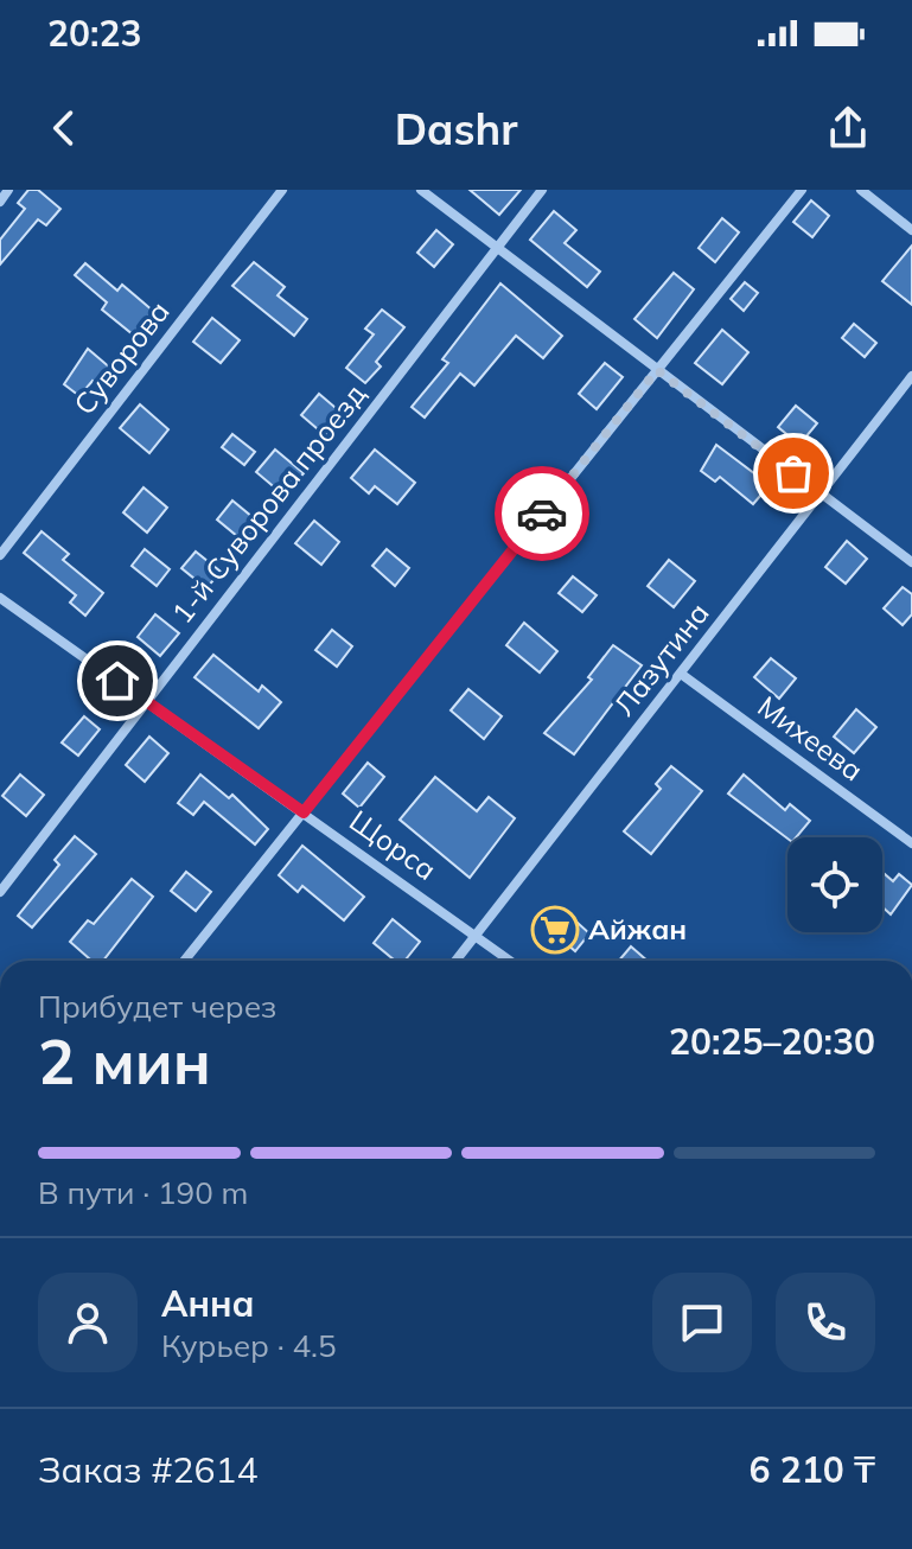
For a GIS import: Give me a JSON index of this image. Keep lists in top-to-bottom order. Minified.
{"streets":{"street":["Суворова","1-й Суворова проезд","Лазутина","Михеева","Щорса"]},"crossings":[["1-й Суворова проезд","Щорса"],["Лазутина","Михеева"],["Лазутина","Щорса"]],"places":{"supermarket":["Айжан"]},"page":{"status":"20:23","header":"Dashr","heading":["2 мин","Прибудет через","20:25–20:30"],"panel":["Анна","Курьер · 4.5","Заказ #2614","6 210 ₸"],"bar":"В пути · 190 m"}}
